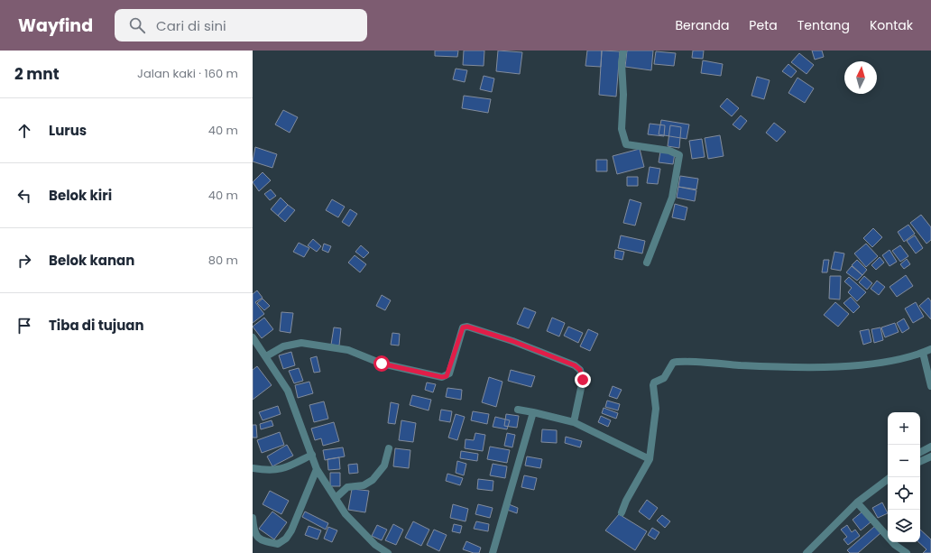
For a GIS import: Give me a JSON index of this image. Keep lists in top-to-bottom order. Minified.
{"north":"top","page":{"header":"Wayfind","search":"Cari di sini","nav":["Beranda","Peta","Tentang","Kontak"],"heading":["2 mnt","Jalan kaki · 160 m"],"list":[["Lurus","40 m"],["Belok kiri","40 m"],["Belok kanan","80 m"],"Tiba di tujuan"],"map_buttons":["+","−"]}}
